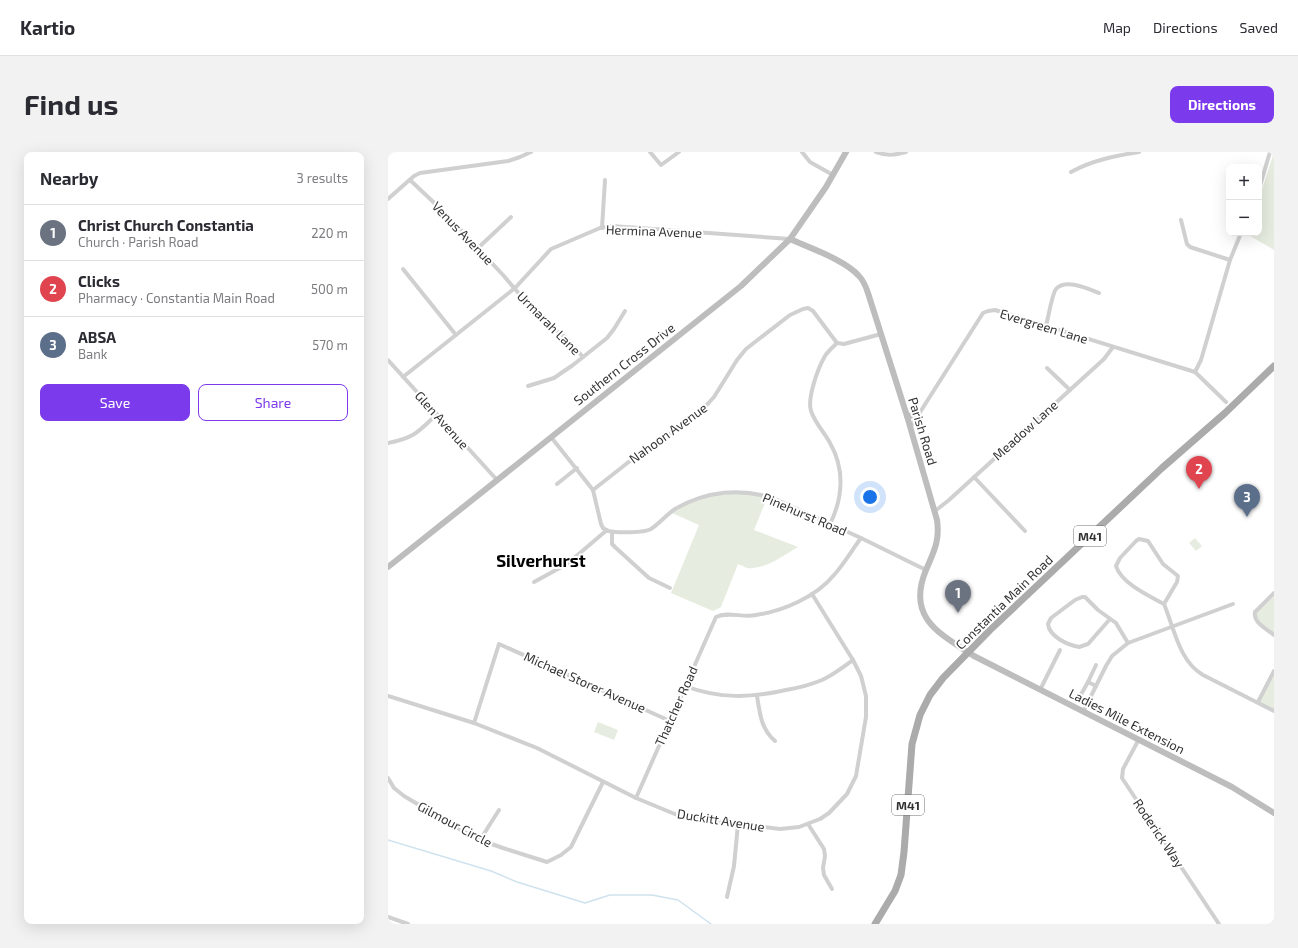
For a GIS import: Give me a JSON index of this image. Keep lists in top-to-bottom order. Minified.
{"streets":{"main road":["M41","Constantia Main Road"],"street":["Hermina Avenue","Venus Avenue","Urmarah Lane","Evergreen Lane","Southern Cross Drive","Glen Avenue","Meadow Lane","Parish Road","Nahoon Avenue","Pinehurst Road","Michael Storer Avenue","Thatcher Road","Ladies Mile Extension","Duckitt Avenue","Gilmour Circle","Roderick Way"]},"crossings":[["Hermina Avenue","Venus Avenue"],["Hermina Avenue","Urmarah Lane"],["Hermina Avenue","Southern Cross Drive"],["Hermina Avenue","Glen Avenue"],["Hermina Avenue","Parish Road"],["Venus Avenue","Urmarah Lane"],["Evergreen Lane","Meadow Lane"],["Evergreen Lane","Parish Road"],["Southern Cross Drive","Glen Avenue"],["Southern Cross Drive","Parish Road"],["Meadow Lane","Parish Road"],["Parish Road","Pinehurst Road"],["Parish Road","Constantia Main Road"],["Parish Road","Ladies Mile Extension"],["Constantia Main Road","Ladies Mile Extension"],["Michael Storer Avenue","Thatcher Road"],["Michael Storer Avenue","Duckitt Avenue"],["Thatcher Road","Duckitt Avenue"],["Ladies Mile Extension","Roderick Way"],["Duckitt Avenue","Gilmour Circle"]],"districts":["Silverhurst"],"page":{"header":"Kartio","nav":["Map","Directions","Saved"],"buttons":["Directions",["Save","Share"]],"title":"Find us","heading":["Nearby","3 results"],"map_buttons":["+","−"],"list":[{"mark":"1","name":"Christ Church Constantia","note":"Church · Parish Road","value":"220 m"},{"mark":"2","name":"Clicks","note":"Pharmacy · Constantia Main Road","value":"500 m"},{"mark":"3","name":"ABSA","note":"Bank","value":"570 m"}],"pins":["2","3","1"]}}
